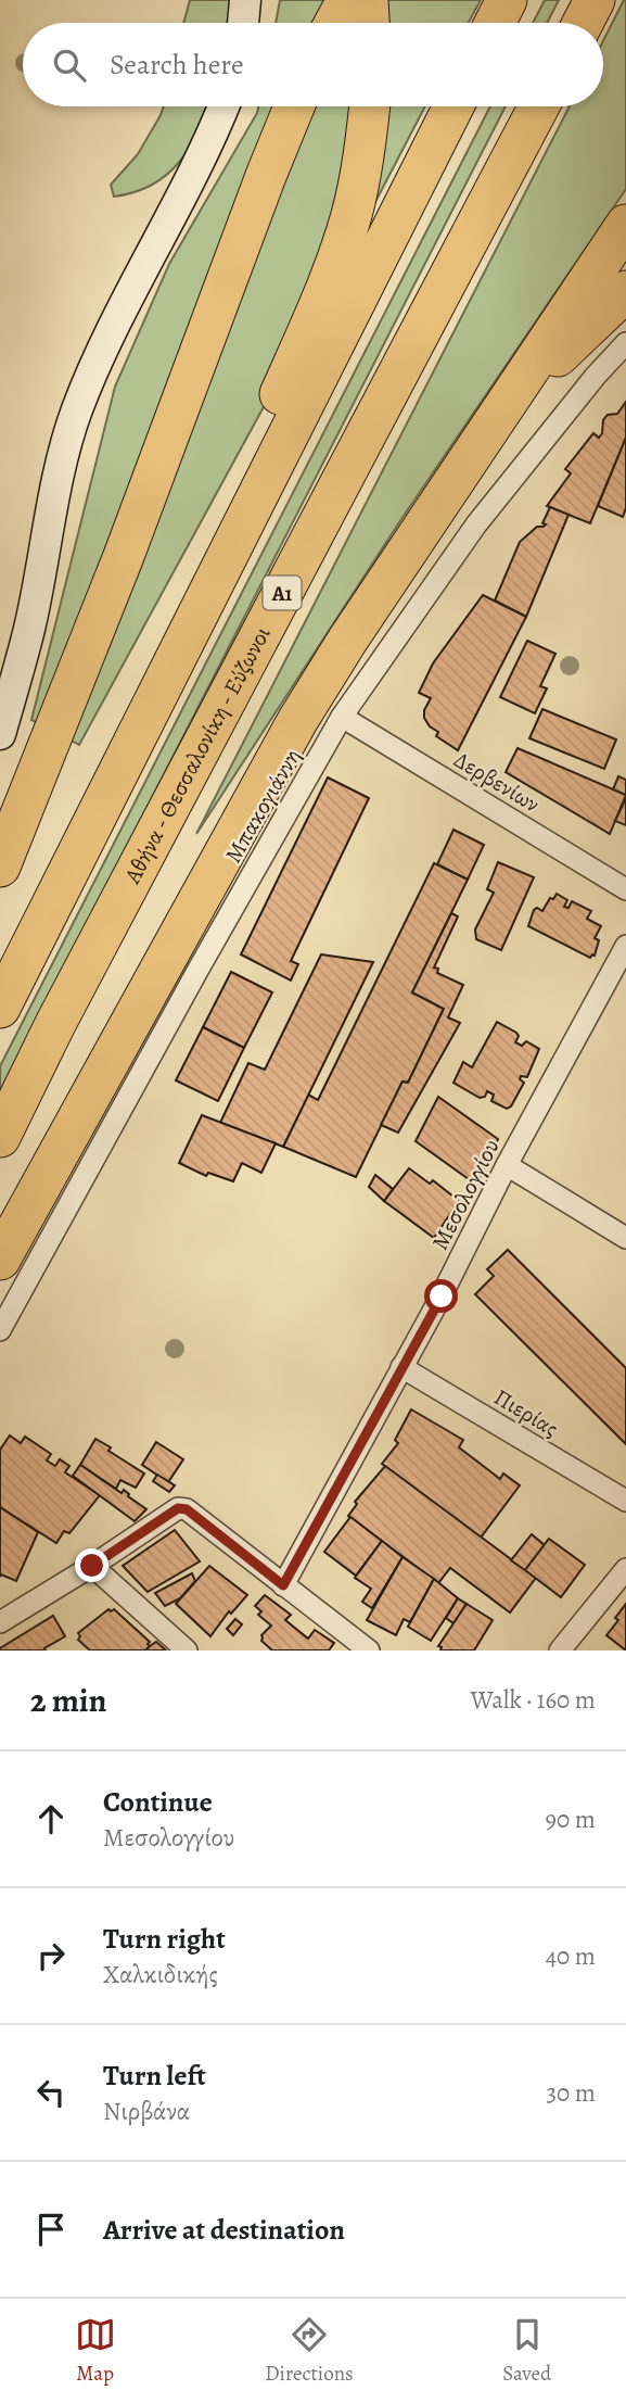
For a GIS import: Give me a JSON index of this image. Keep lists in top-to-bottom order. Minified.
{"streets":{"highway":["Α1","Αθήνα - Θεσσαλονίκη - Εύζωνοι"],"street":["Δερβενίων","Μπακογιάννη","Μεσολογγίου","Πιερίας"]},"crossings":[["Δερβενίων","Μπακογιάννη"],["Μεσολογγίου","Πιερίας"]],"page":{"search":"Search here","heading":["2 min","Walk · 160 m"],"list":[["Continue","Μεσολογγίου","90 m"],["Turn right","Χαλκιδικής","40 m"],["Turn left","Νιρβάνα","30 m"],"Arrive at destination"],"nav":["Map","Directions","Saved"]}}
